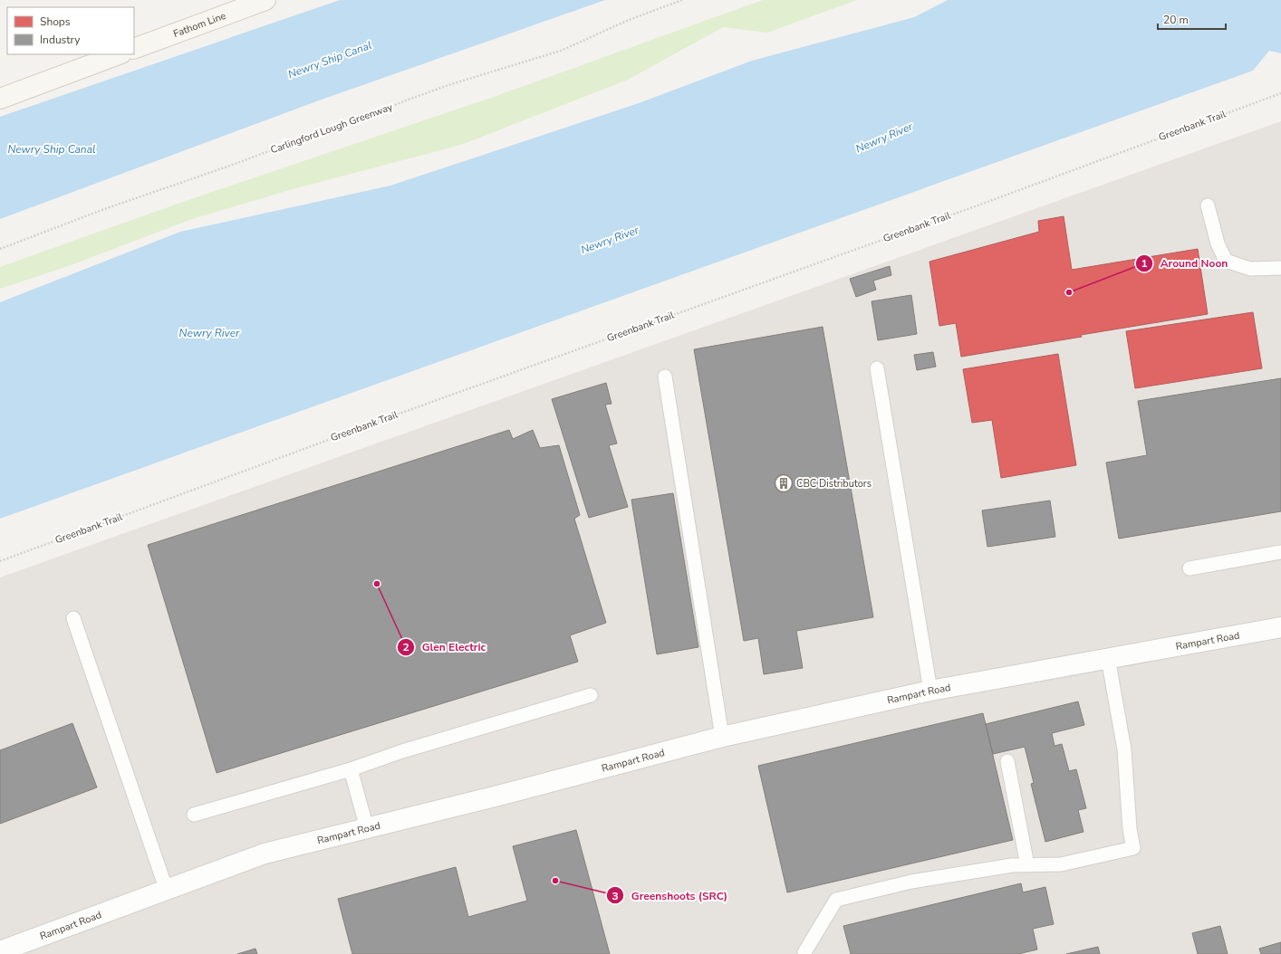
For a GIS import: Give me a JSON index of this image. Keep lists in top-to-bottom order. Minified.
{"streets":{"main road":["Fathom Line"],"street":["Rampart Road"],"path":["Greenbank Trail","Carlingford Lough Greenway"]},"water":["Newry Ship Canal","Newry River"],"places":{"other":["Around Noon","Glen Electric","Greenshoots (SRC)"],"building":["CBC Distributors"]},"legend":["Shops","Industry"],"scale_bar":"20 m"}
